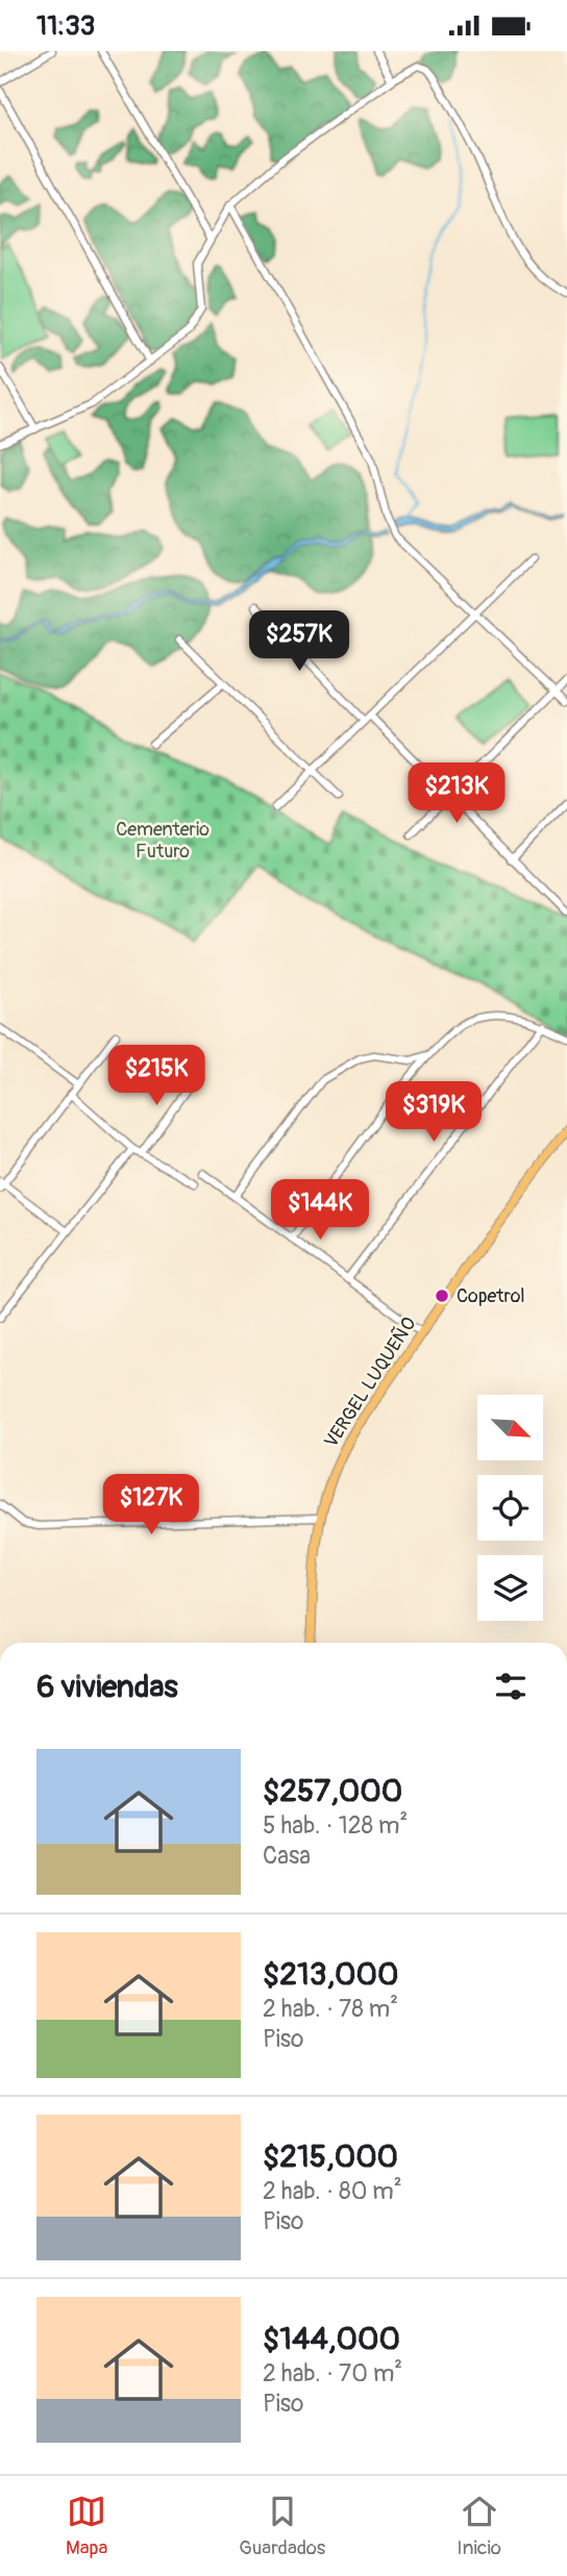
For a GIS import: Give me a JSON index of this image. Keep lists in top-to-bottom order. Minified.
{"streets":{"main road":["VERGEL LUQUEÑO"]},"parks":["Cementerio Futuro"],"places":["Copetrol"],"north":"bottom right","page":{"status":"11:33","price":["$257K","$213K","$215K","$319K","$144K","$127K"],"heading":"6 viviendas","list":[{"name":"$257,000","note":"5 hab. · 128 m² · Casa"},{"name":"$213,000","note":"2 hab. · 78 m² · Piso"},{"name":"$215,000","note":"2 hab. · 80 m² · Piso"},{"name":"$144,000","note":"2 hab. · 70 m² · Piso"}],"tabs":["Mapa","Guardados","Inicio"]}}
